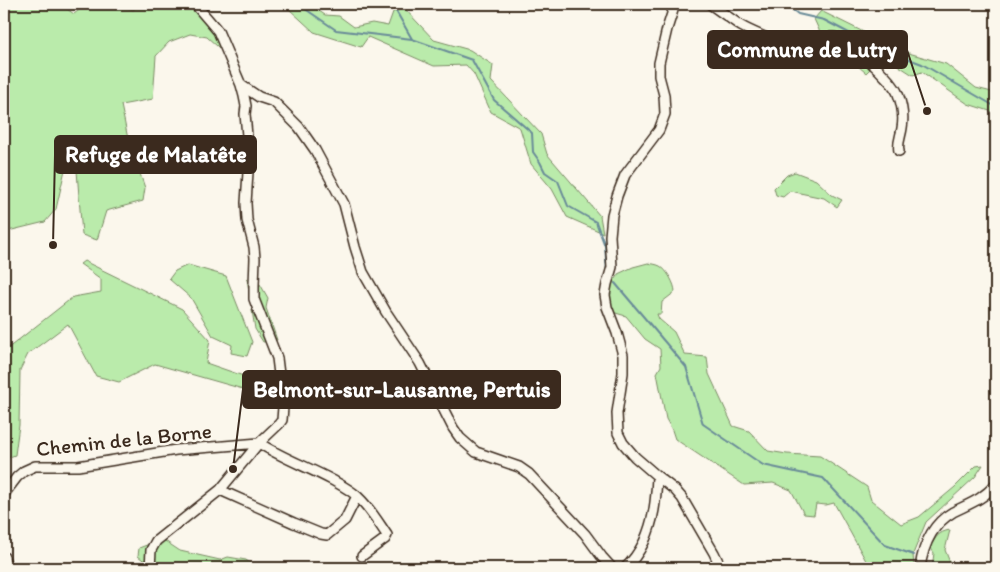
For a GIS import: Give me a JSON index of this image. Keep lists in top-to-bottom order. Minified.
{"streets":{"street":["Chemin de la Borne"]},"places":["Commune de Lutry","Refuge de Malatête","Belmont-sur-Lausanne, Pertuis"]}
